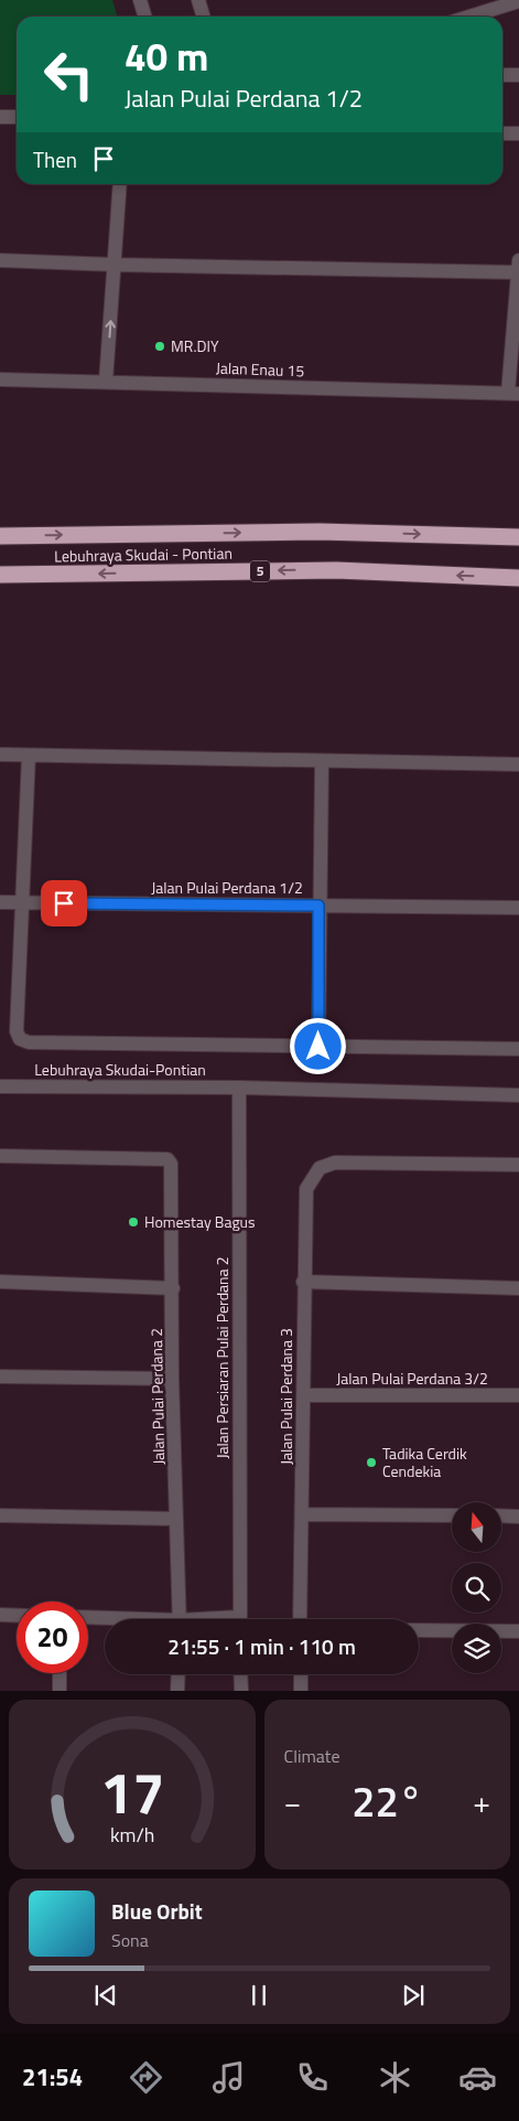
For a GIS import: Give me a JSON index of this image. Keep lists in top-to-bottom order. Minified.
{"streets":{"highway":["Lebuhraya Skudai - Pontian","5"],"street":["Jalan Enau 15","Jalan Pulai Perdana 1/2","Lebuhraya Skudai-Pontian","Jalan Persiaran Pulai Perdana 2","Jalan Pulai Perdana 3/2","Jalan Pulai Perdana 2","Jalan Pulai Perdana 3"]},"crossings":[["Lebuhraya Skudai-Pontian","Jalan Persiaran Pulai Perdana 2"],["Jalan Pulai Perdana 3/2","Jalan Pulai Perdana 3"]],"places":["MR.DIY","Homestay Bagus","Tadika Cerdik Cendekia"],"north":"top","page":{"turn":["40 m","Jalan Pulai Perdana 1/2"],"then":"Then","limit":"20","trip":"21:55 · 1 min · 110 m","tile":"Climate","heat":["−","22°","+"],"song":["Blue Orbit","Sona"],"tabs":"21:54","gauge":["17","km/h"]}}
